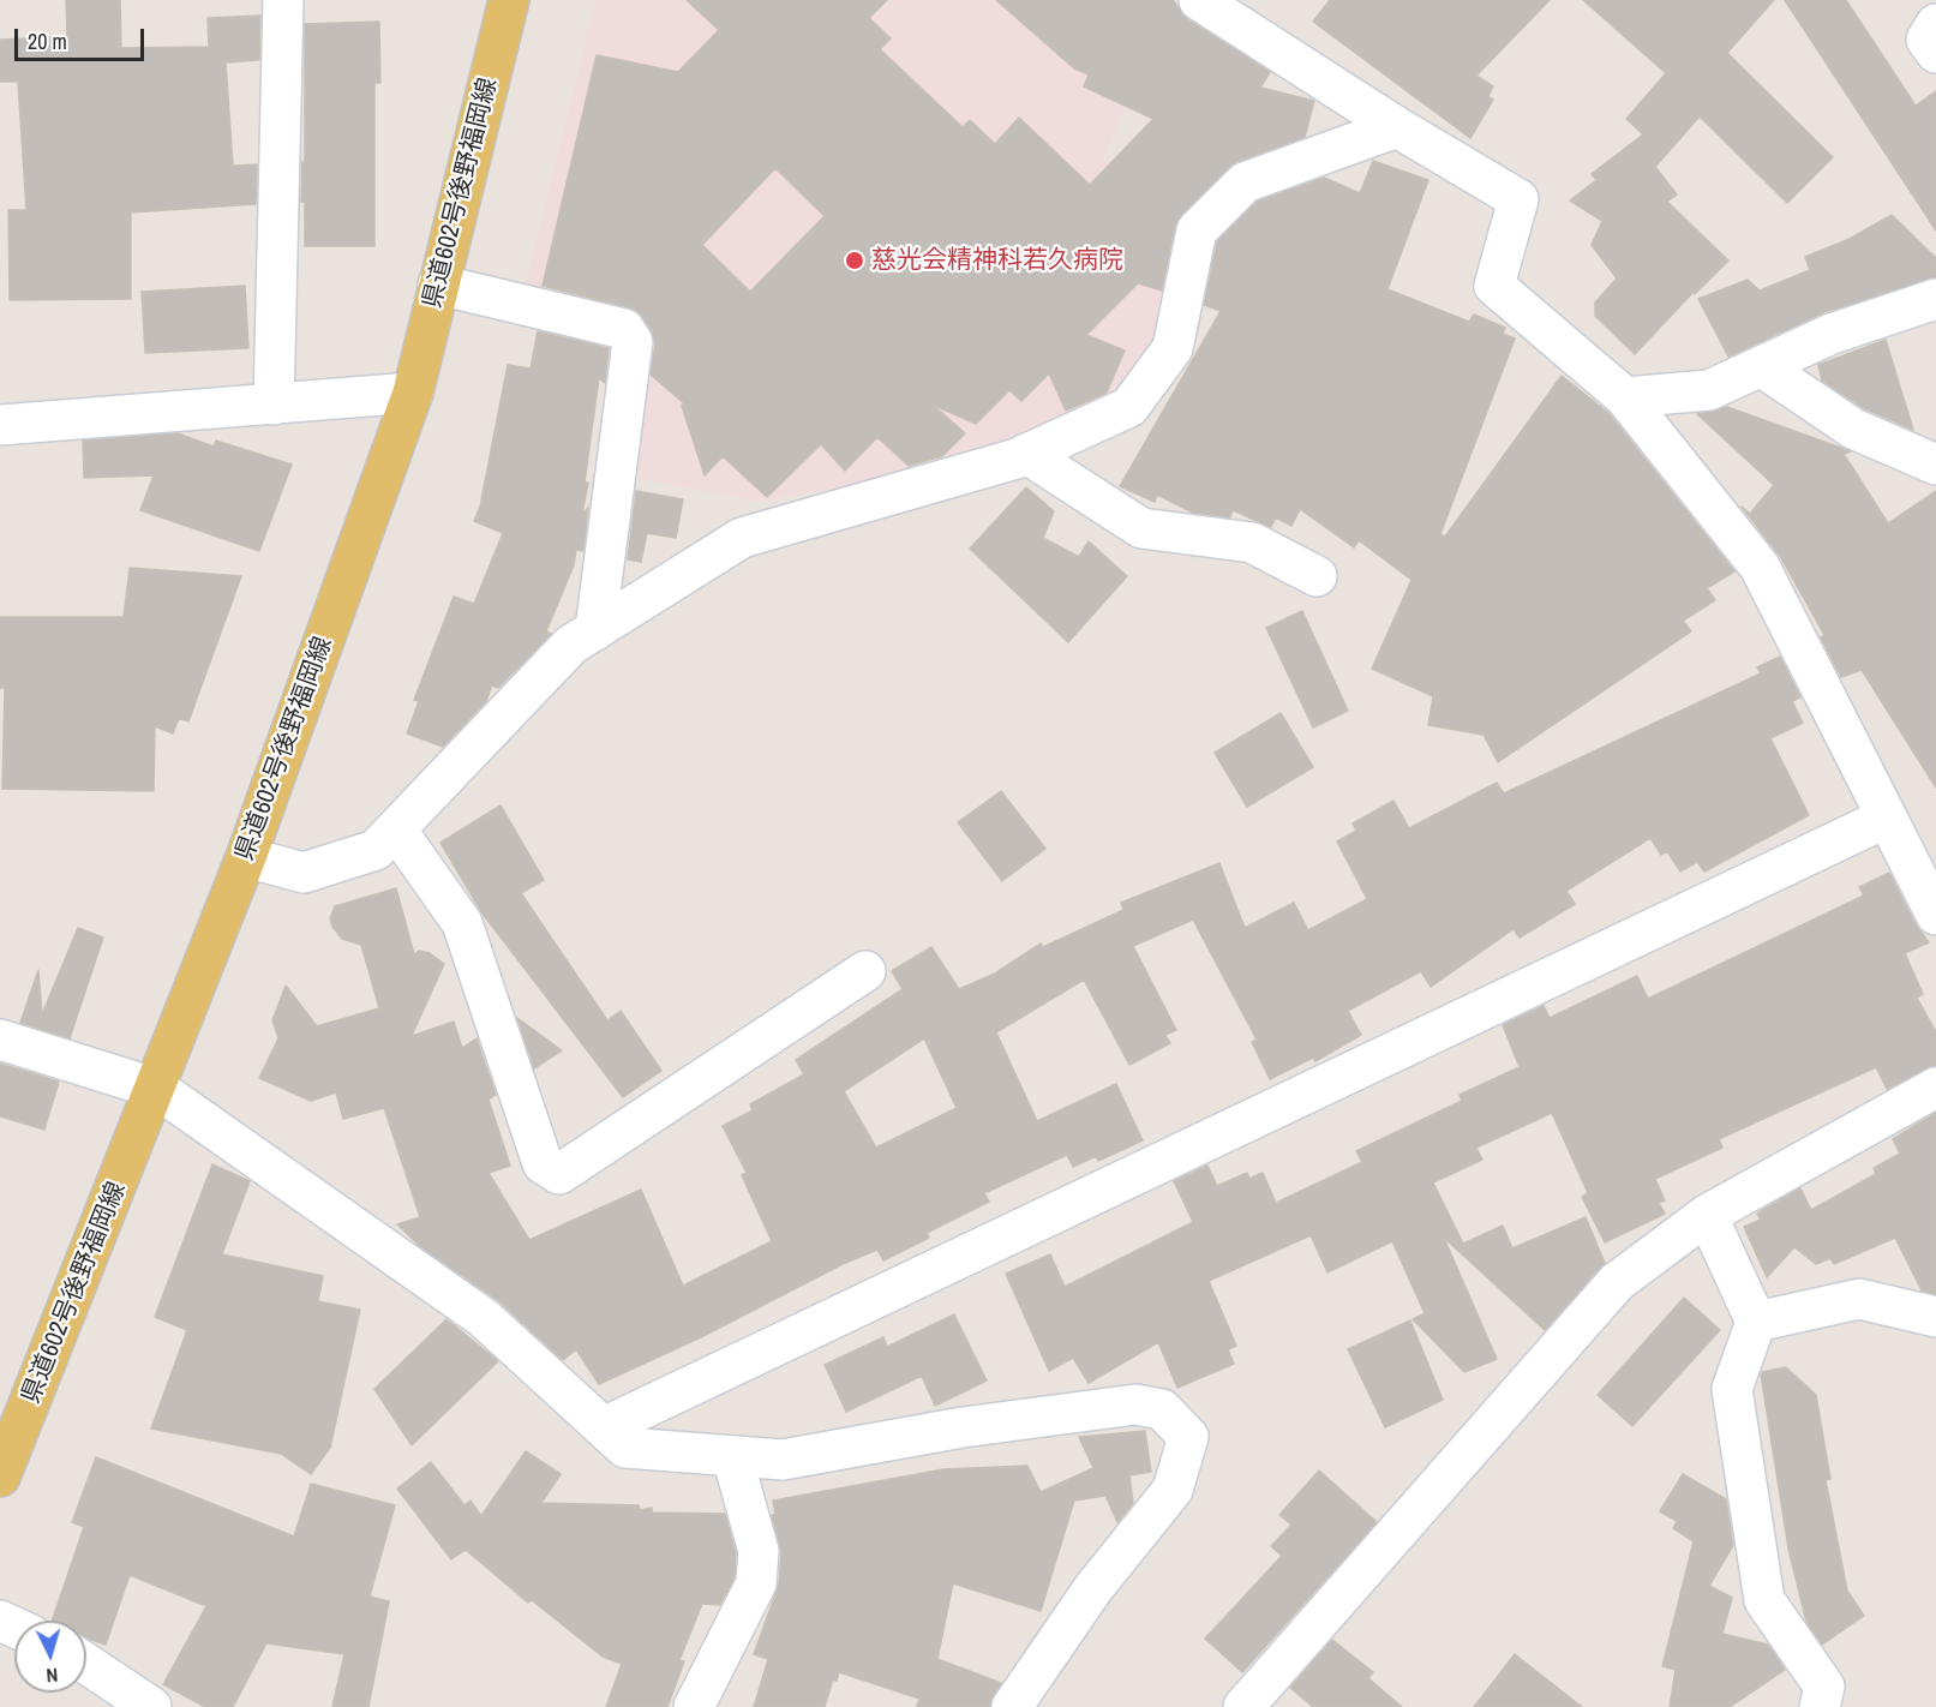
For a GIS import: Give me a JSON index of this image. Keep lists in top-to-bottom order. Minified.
{"streets":{"main road":["県道602号後野福岡線"]},"places":["慈光会精神科若久病院"],"scale_bar":"20 m","north":"bottom"}
